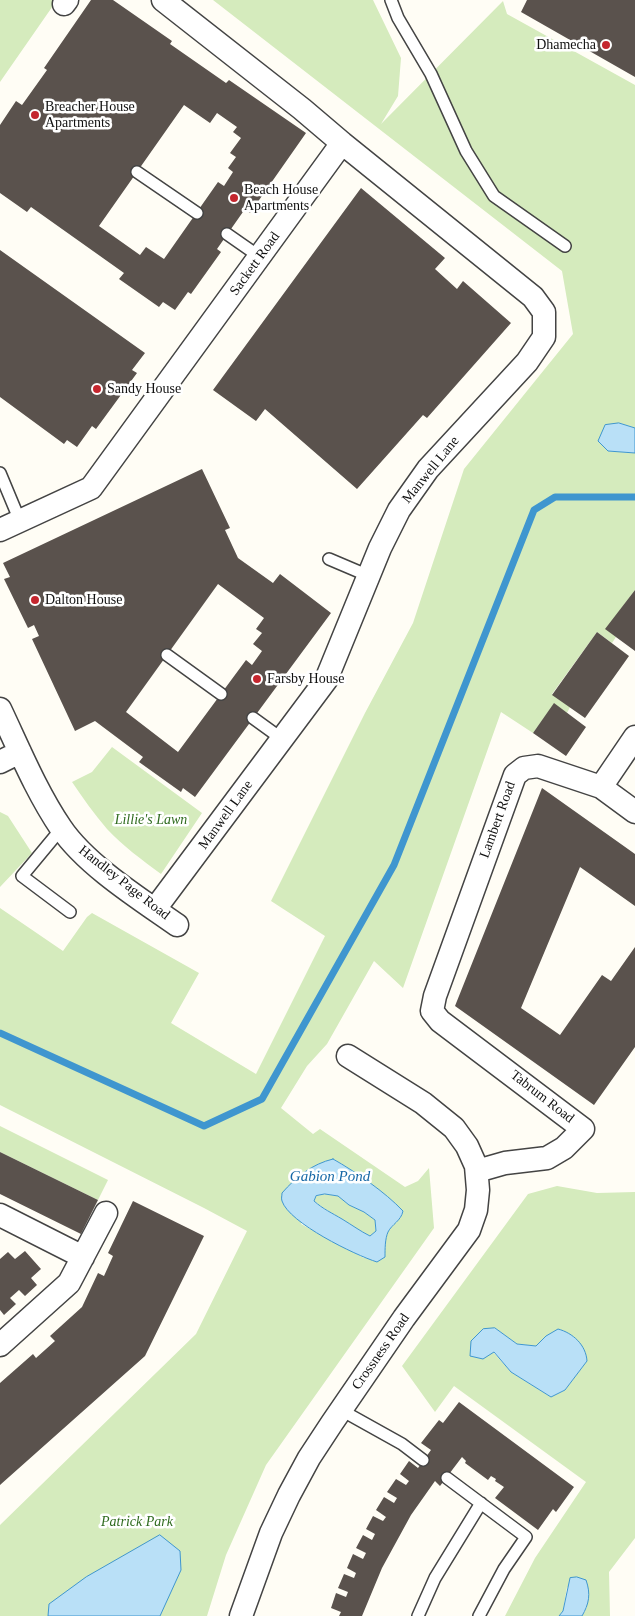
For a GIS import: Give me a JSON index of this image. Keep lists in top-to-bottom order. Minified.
{"streets":{"street":["Sackett Road","Manwell Lane","Lambert Road","Handley Page Road","Tabrum Road","Crossness Road"]},"crossings":[["Sackett Road","Manwell Lane"],["Manwell Lane","Handley Page Road"],["Lambert Road","Tabrum Road"],["Tabrum Road","Crossness Road"]],"water":["Gabion Pond"],"parks":["Lillie's Lawn","Patrick Park"],"places":["Dhamecha","Breacher House Apartments","Beach House Apartments","Sandy House","Dalton House","Farsby House"]}
